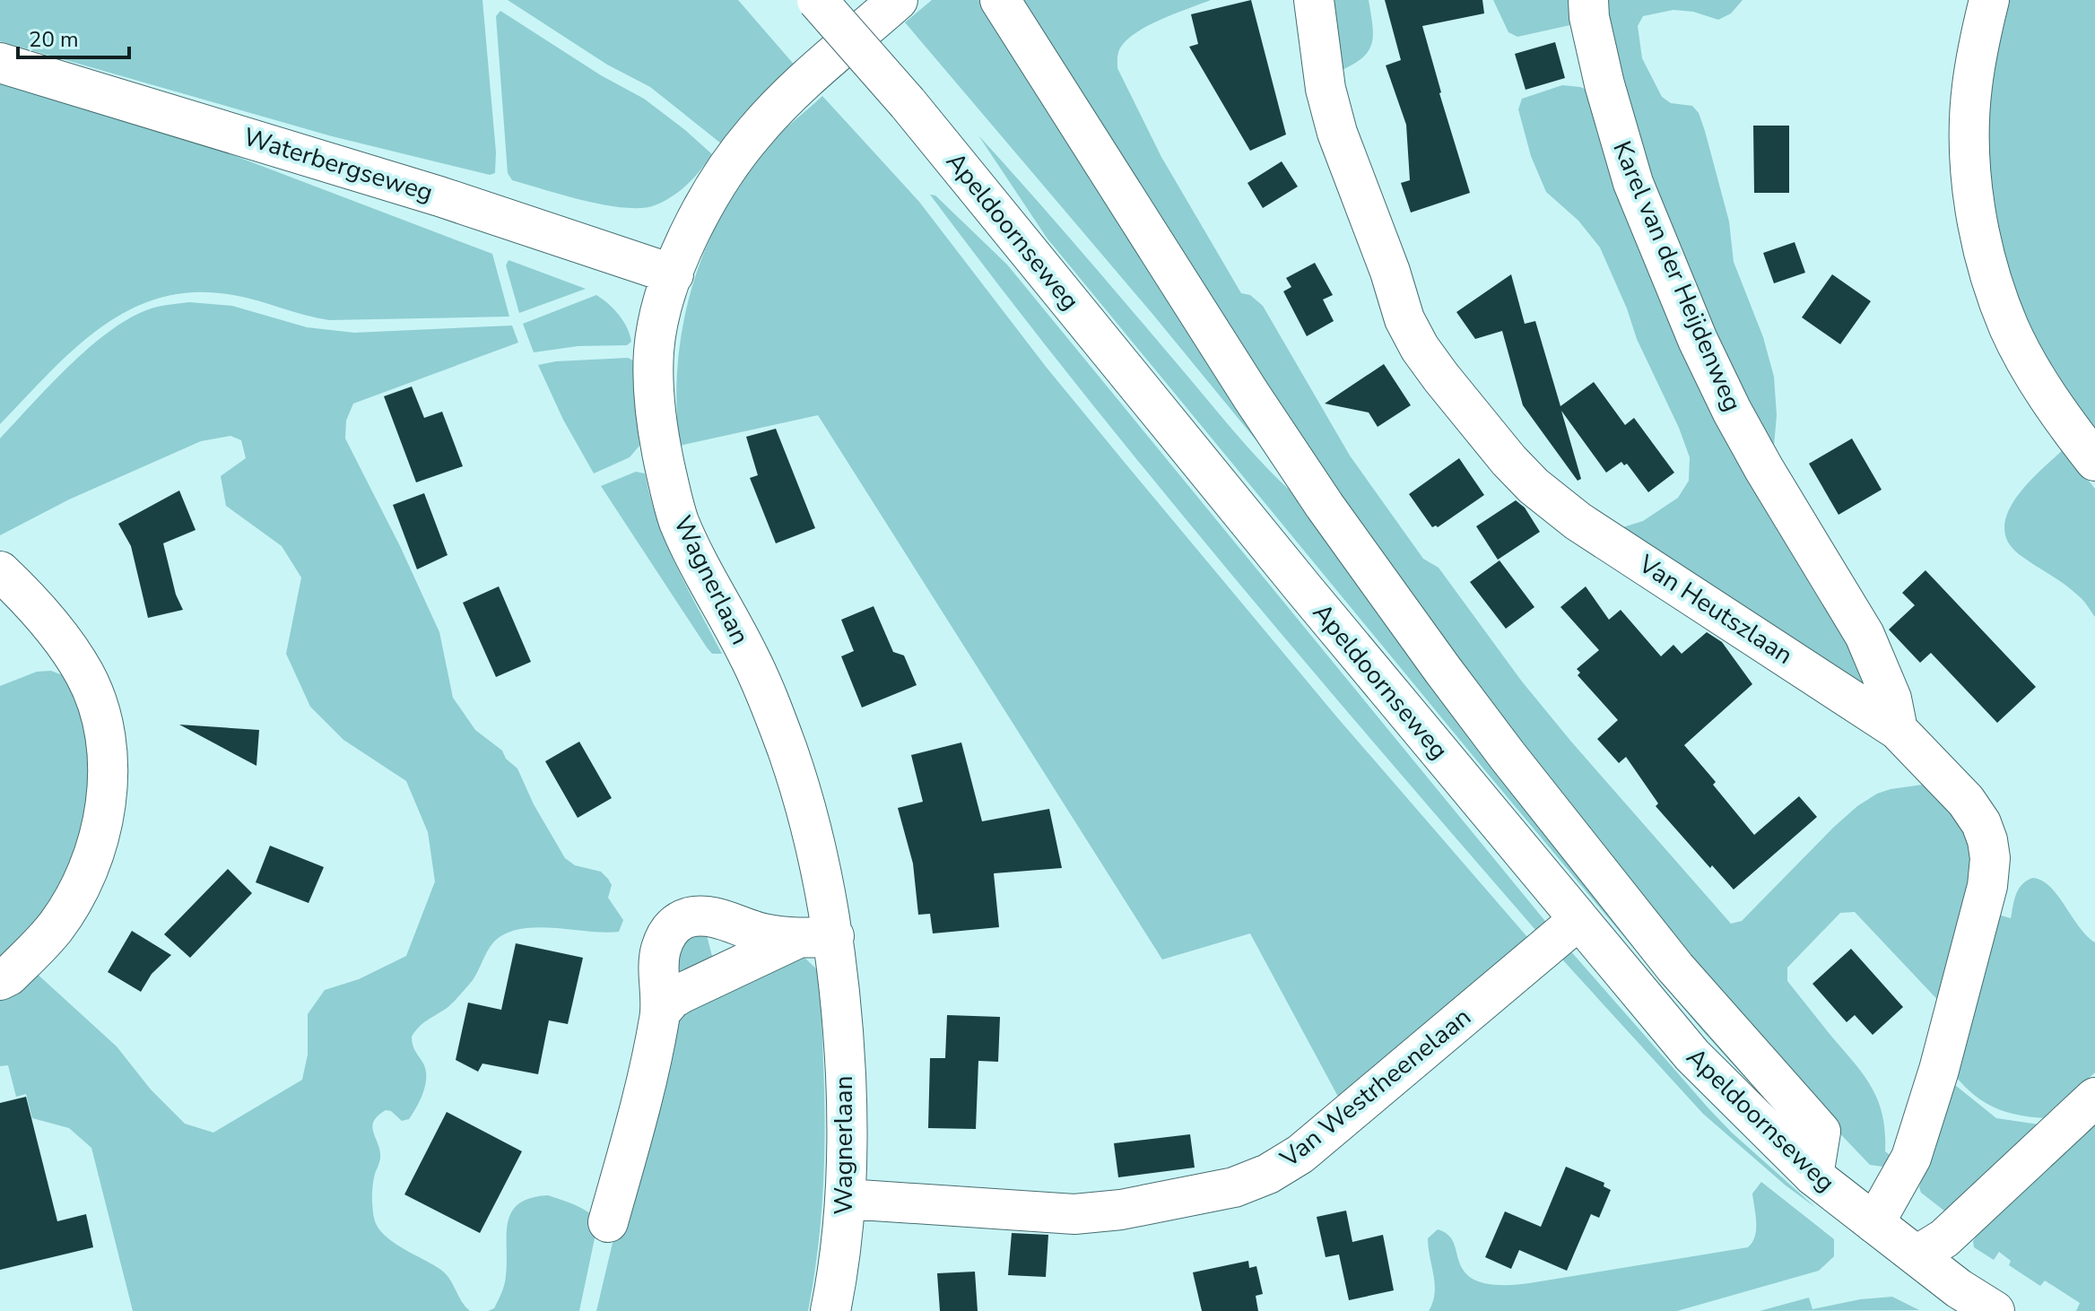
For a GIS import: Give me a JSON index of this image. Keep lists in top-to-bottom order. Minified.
{"streets":{"street":["Waterbergseweg","Apeldoornseweg","Karel van der Heijdenweg","Wagnerlaan","Van Heutszlaan","Van Westrheenelaan"]},"crossings":[["Waterbergseweg","Wagnerlaan"],["Apeldoornseweg","Van Heutszlaan"],["Apeldoornseweg","Van Westrheenelaan"],["Karel van der Heijdenweg","Van Heutszlaan"],["Wagnerlaan","Van Westrheenelaan"]],"scale_bar":"20 m"}
